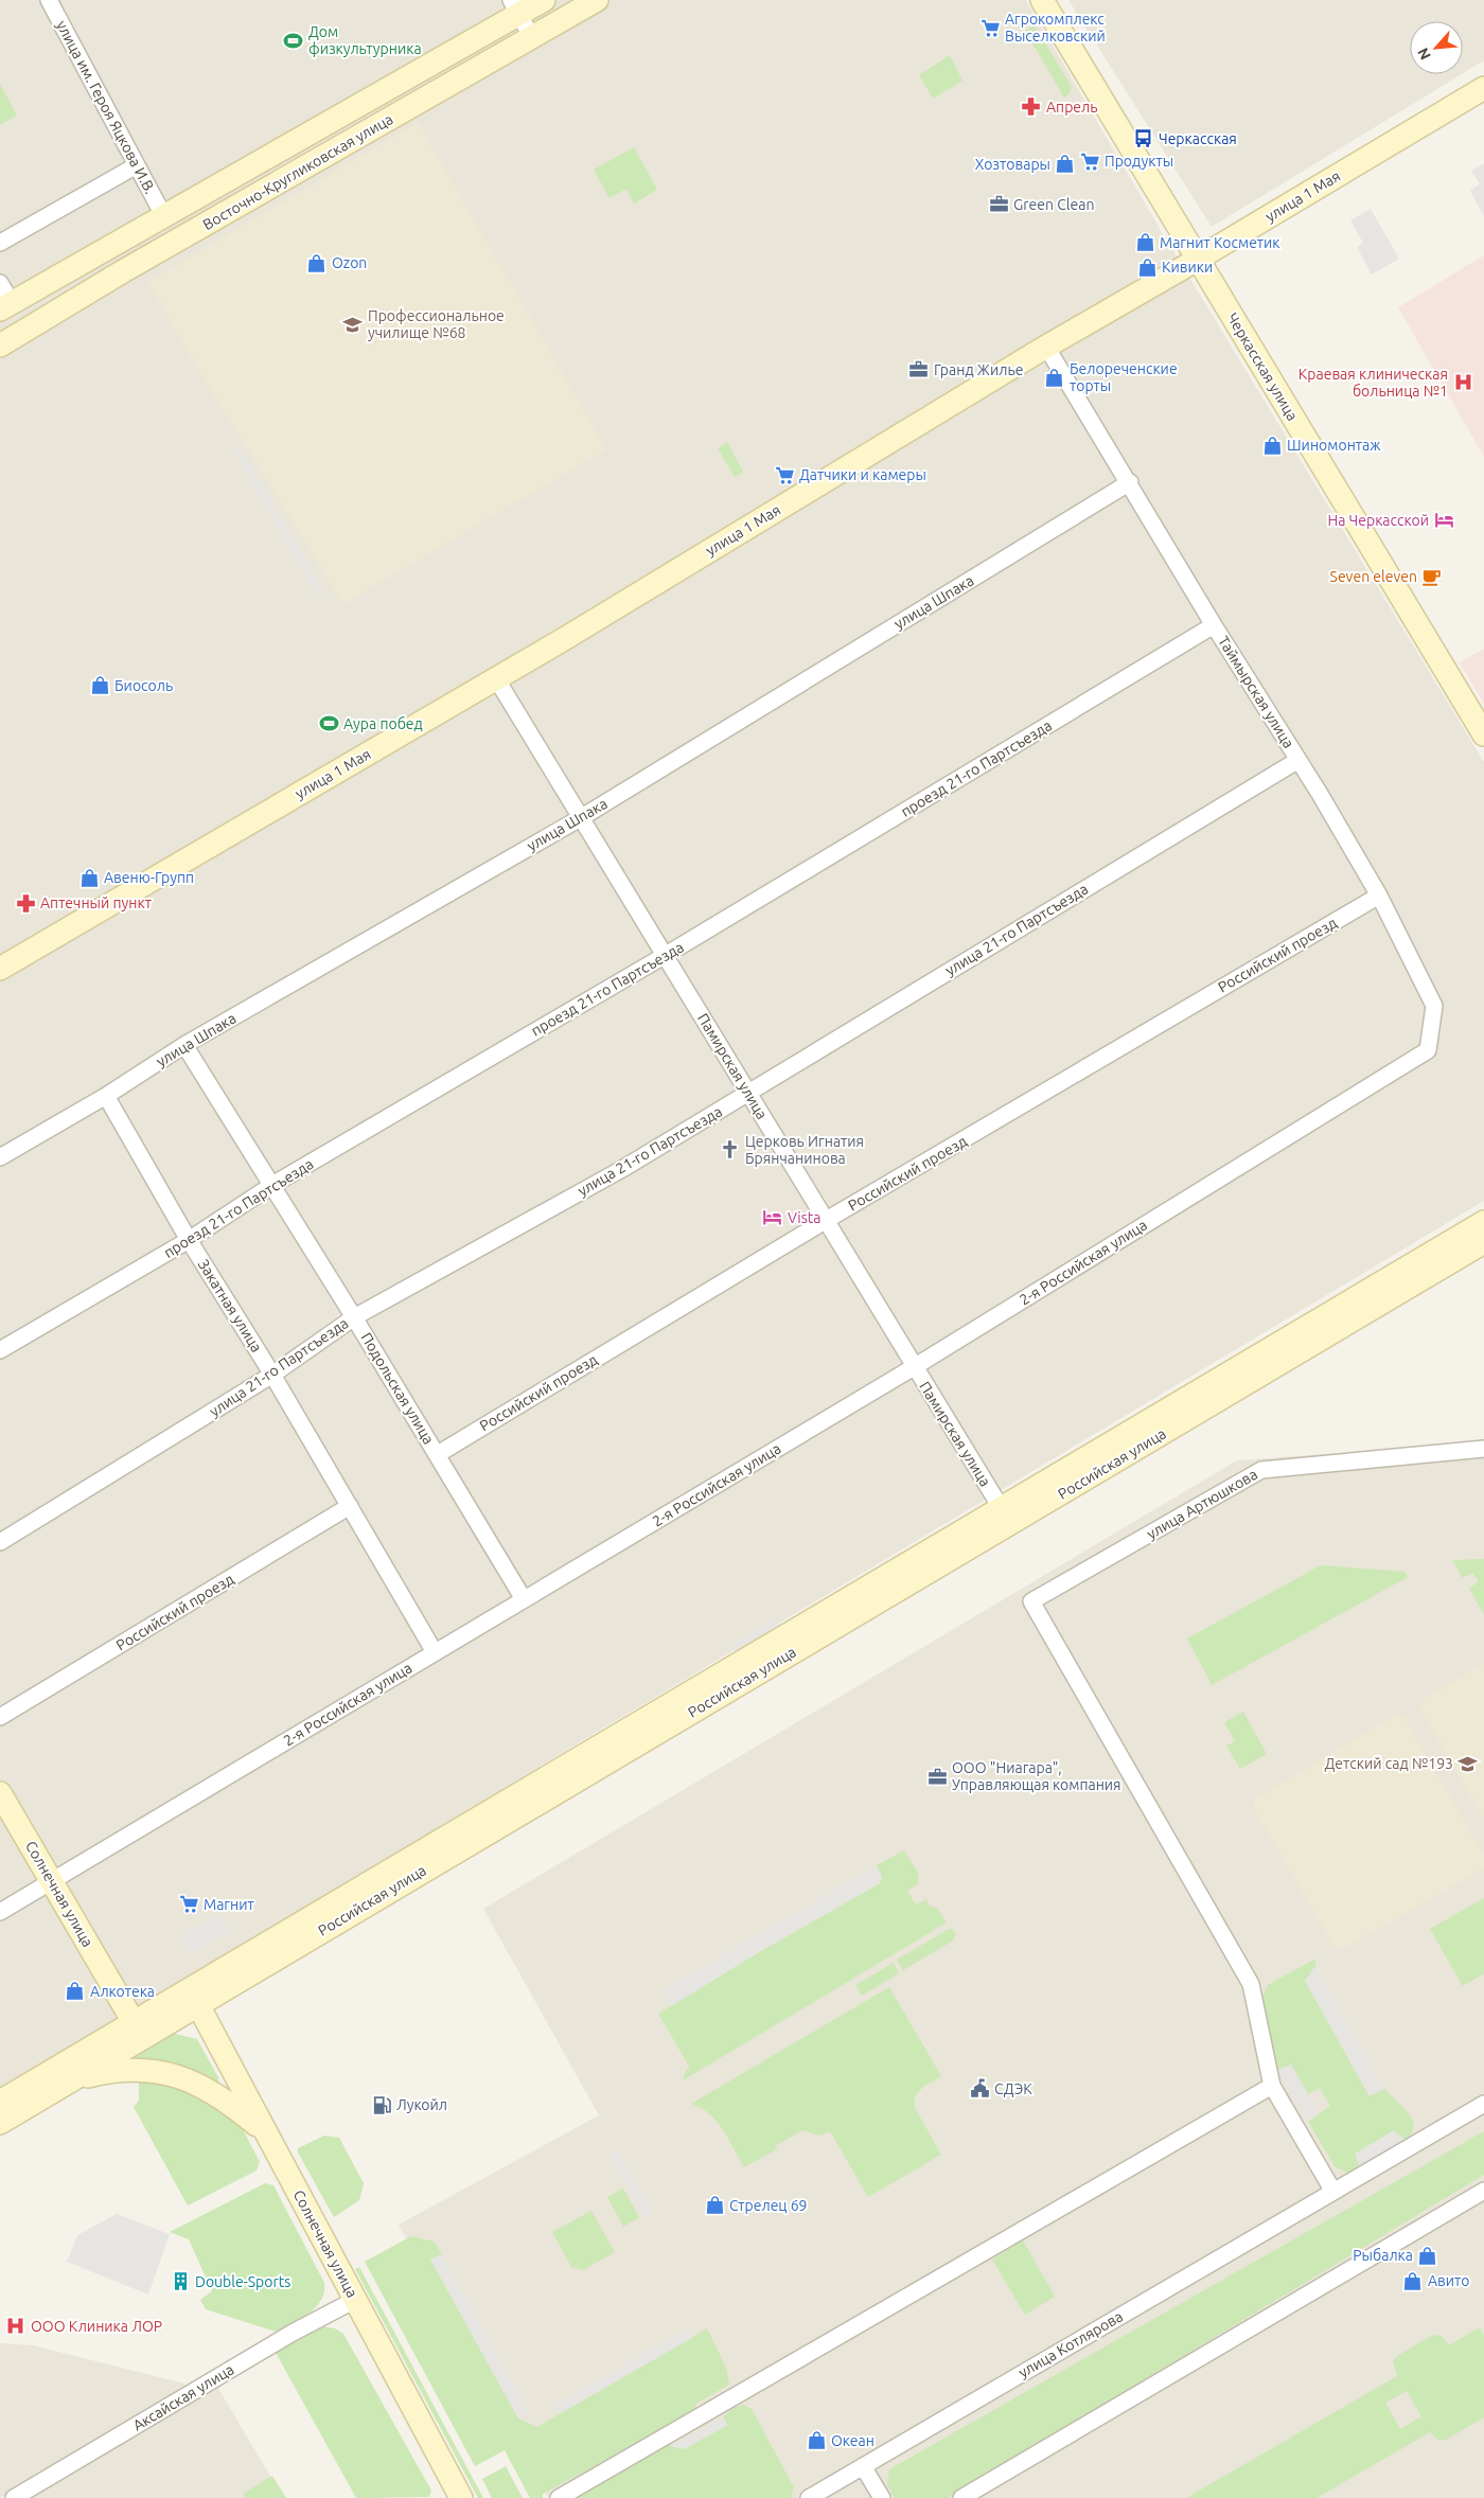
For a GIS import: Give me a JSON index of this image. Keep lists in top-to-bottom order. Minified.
{"streets":{"main road":["Восточно-Кругликовская улица","улица 1 Мая","Черкасская улица","Российская улица","Солнечная улица"],"street":["улица им. Героя Яцкова И.В.","улица Шпака","Таймырская улица","проезд 21-го Партсъезда","улица 21-го Партсъезда","Российский проезд","Памирская улица","2-я Российская улица","Закатная улица","Подольская улица","улица Артюшкова","улица Котлярова","Аксайская улица"]},"crossings":[["улица им. Героя Яцкова И.В.","Восточно-Кругликовская улица"],["улица 1 Мая","Черкасская улица"],["улица 1 Мая","Таймырская улица"],["улица 1 Мая","Памирская улица"],["улица Шпака","Таймырская улица"],["улица Шпака","Памирская улица"],["улица Шпака","Закатная улица"],["улица Шпака","Подольская улица"],["Таймырская улица","проезд 21-го Партсъезда"],["Таймырская улица","улица 21-го Партсъезда"],["Таймырская улица","Российский проезд"],["Таймырская улица","2-я Российская улица"],["проезд 21-го Партсъезда","Памирская улица"],["проезд 21-го Партсъезда","Закатная улица"],["проезд 21-го Партсъезда","Подольская улица"],["улица 21-го Партсъезда","Памирская улица"],["улица 21-го Партсъезда","Закатная улица"],["улица 21-го Партсъезда","Подольская улица"],["Российский проезд","Памирская улица"],["Российский проезд","Закатная улица"],["Российский проезд","Подольская улица"],["Памирская улица","2-я Российская улица"],["Памирская улица","Российская улица"],["2-я Российская улица","Закатная улица"],["2-я Российская улица","Подольская улица"],["2-я Российская улица","Солнечная улица"],["Российская улица","Солнечная улица"],["Солнечная улица","Аксайская улица"]],"places":{"supermarket":["Агрокомплекс Выселковский","Продукты","Датчики и камеры","Магнит"],"sports":["Дом физкультурника","Аура побед"],"pharmacy":["Апрель","Аптечный пункт"],"bus stop":["Черкасская"],"shop":["Хозтовары","Магнит Косметик","Ozon","Кивики","Белореченские торты","Шиномонтаж","Биосоль","Авеню-Групп","Алкотека","Стрелец 69","Рыбалка","Авито","Океан"],"office":["Green Clean","Гранд Жилье","ООО \"Ниагара\", Управляющая компания"],"school or university":["Профессиональное училище №68","Детский сад №193"],"hospital":["Краевая клиническая больница №1","ООО Клиника ЛОР"],"hotel":["На Черкасской","Vista"],"cafe":["Seven eleven"],"church":["Церковь Игнатия Брянчанинова"],"public building":["СДЭК"],"fuel station":["Лукойл"],"building":["Double-Sports"]},"north":"bottom left"}
